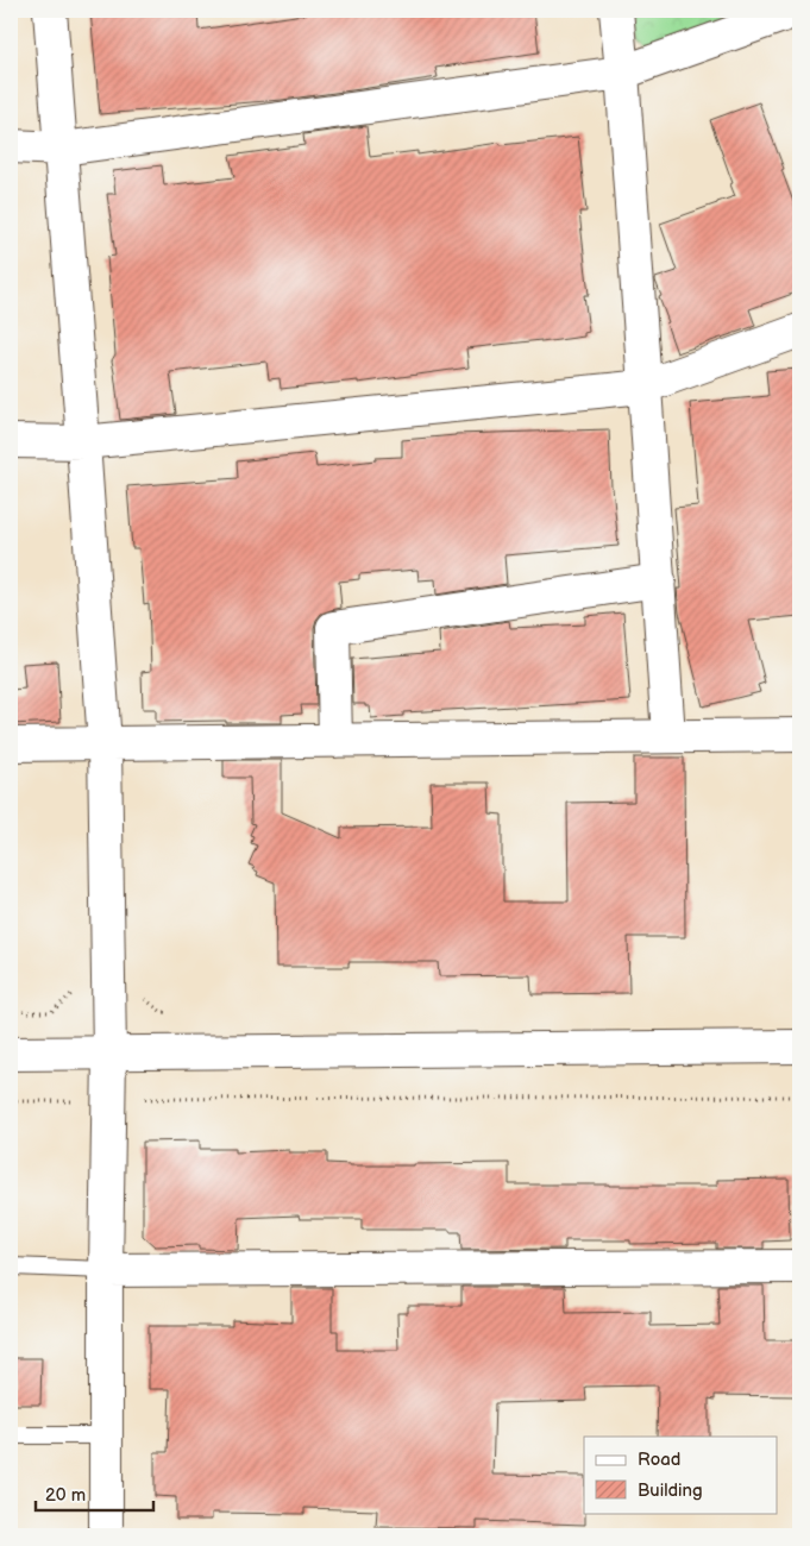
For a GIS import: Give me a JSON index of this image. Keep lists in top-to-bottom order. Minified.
{"legend":["Road","Building"],"scale_bar":"20 m"}
